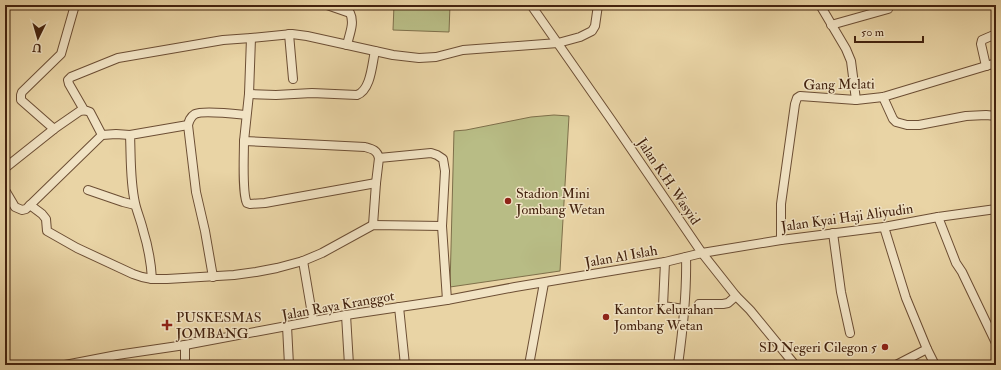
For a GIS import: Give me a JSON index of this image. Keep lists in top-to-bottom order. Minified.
{"streets":{"street":["Gang Melati","Jalan K.H. Wasyid","Jalan Kyai Haji Aliyudin","Jalan Al Islah","Jalan Raya Kranggot"]},"crossings":[["Gang Melati","Jalan Kyai Haji Aliyudin"],["Jalan K.H. Wasyid","Jalan Kyai Haji Aliyudin"],["Jalan K.H. Wasyid","Jalan Al Islah"],["Jalan Kyai Haji Aliyudin","Jalan Al Islah"],["Jalan Al Islah","Jalan Raya Kranggot"]],"places":{"other":["Stadion Mini Jombang Wetan","Kantor Kelurahan Jombang Wetan","SD Negeri Cilegon 5"],"health":["PUSKESMAS JOMBANG"]},"scale_bar":"50 m","north":"bottom"}
